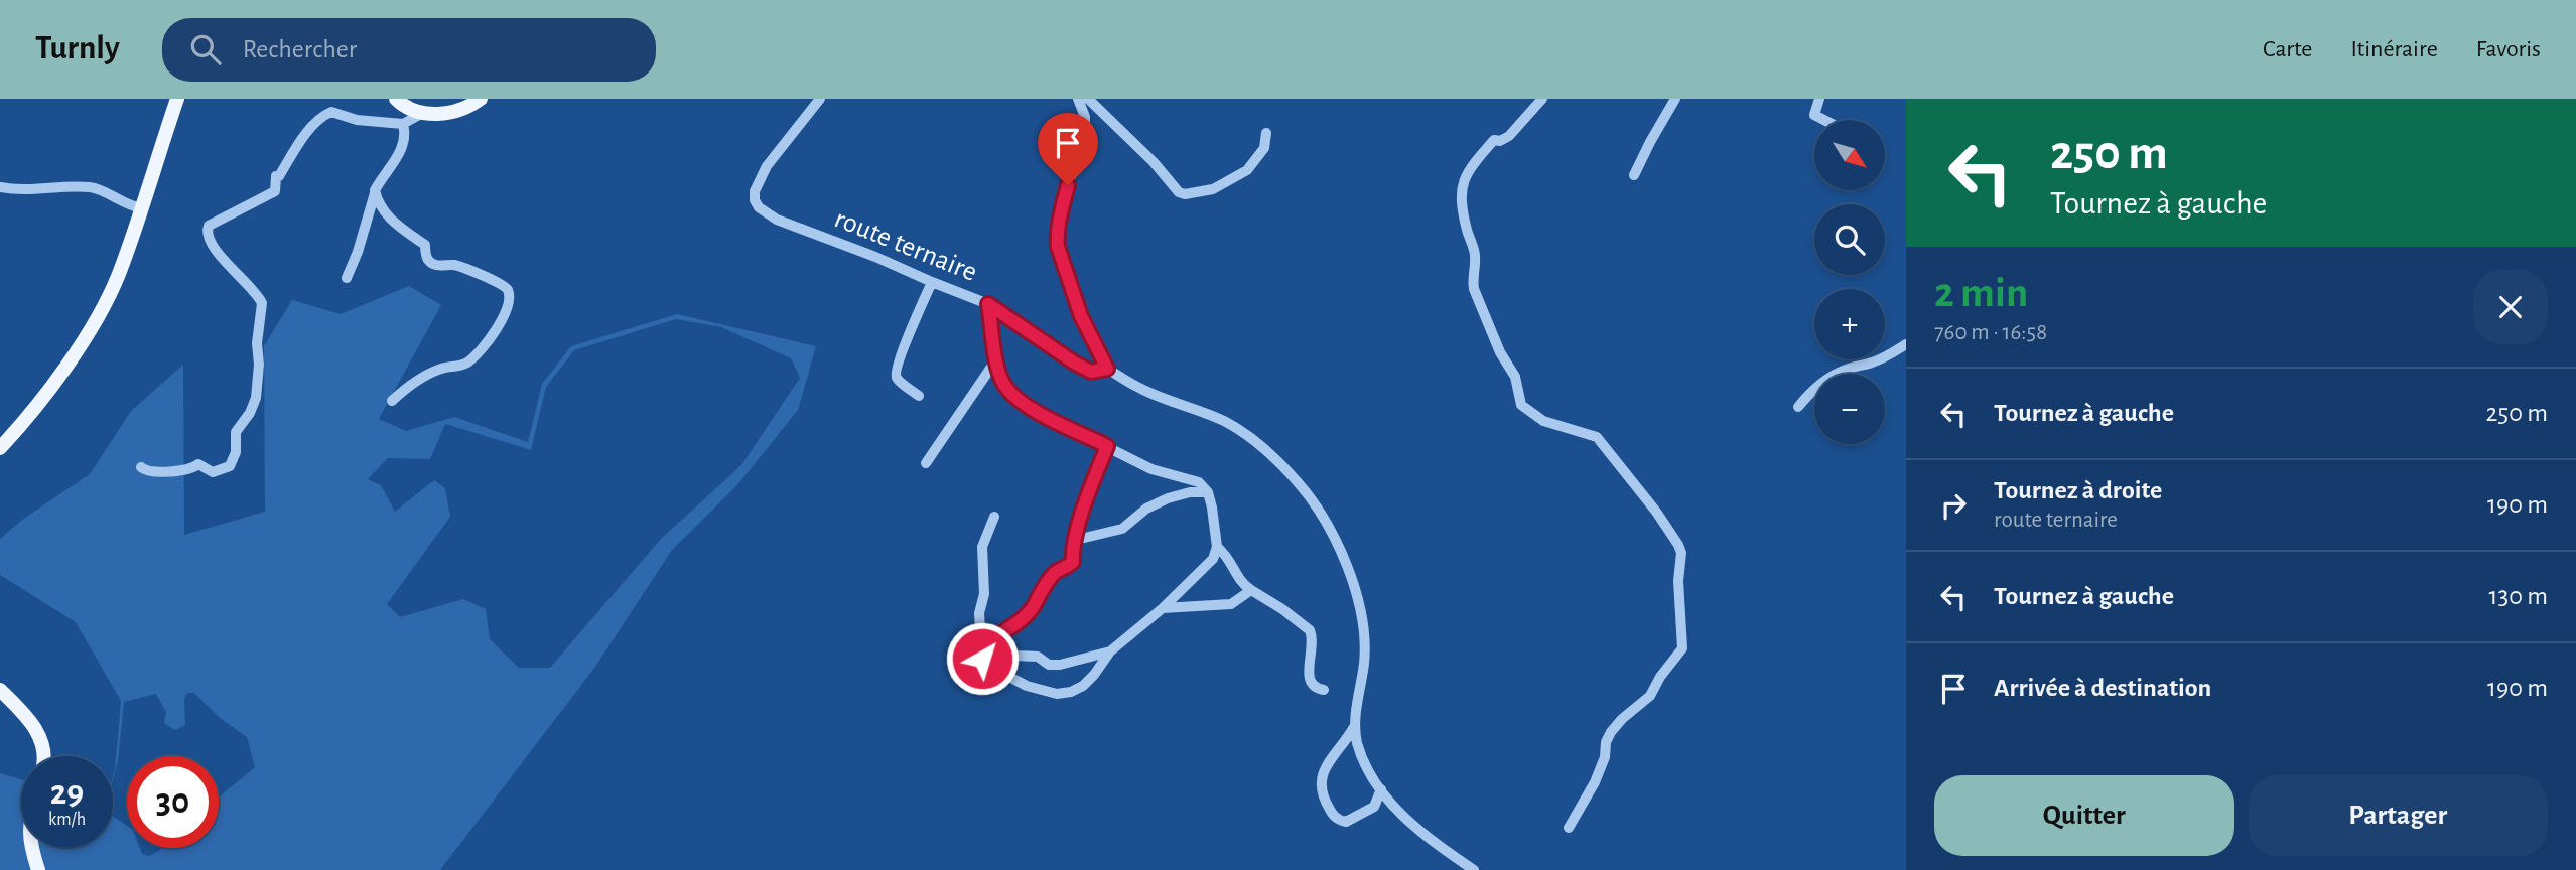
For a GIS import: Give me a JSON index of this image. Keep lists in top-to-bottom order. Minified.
{"streets":{"street":["route ternaire"]},"north":"bottom right","page":{"header":"Turnly","search":"Rechercher","nav":["Carte","Itinéraire","Favoris"],"turn":["250 m","Tournez à gauche"],"map_buttons":["+","−"],"heading":["2 min","760 m · 16:58"],"list":[{"name":"Tournez à gauche","value":"250 m"},{"name":"Tournez à droite","note":"route ternaire","value":"190 m"},{"name":"Tournez à gauche","value":"130 m"},{"name":"Arrivée à destination","value":"190 m"}],"speed":"29 km/h","limit":"30","buttons":["Quitter","Partager"]}}
